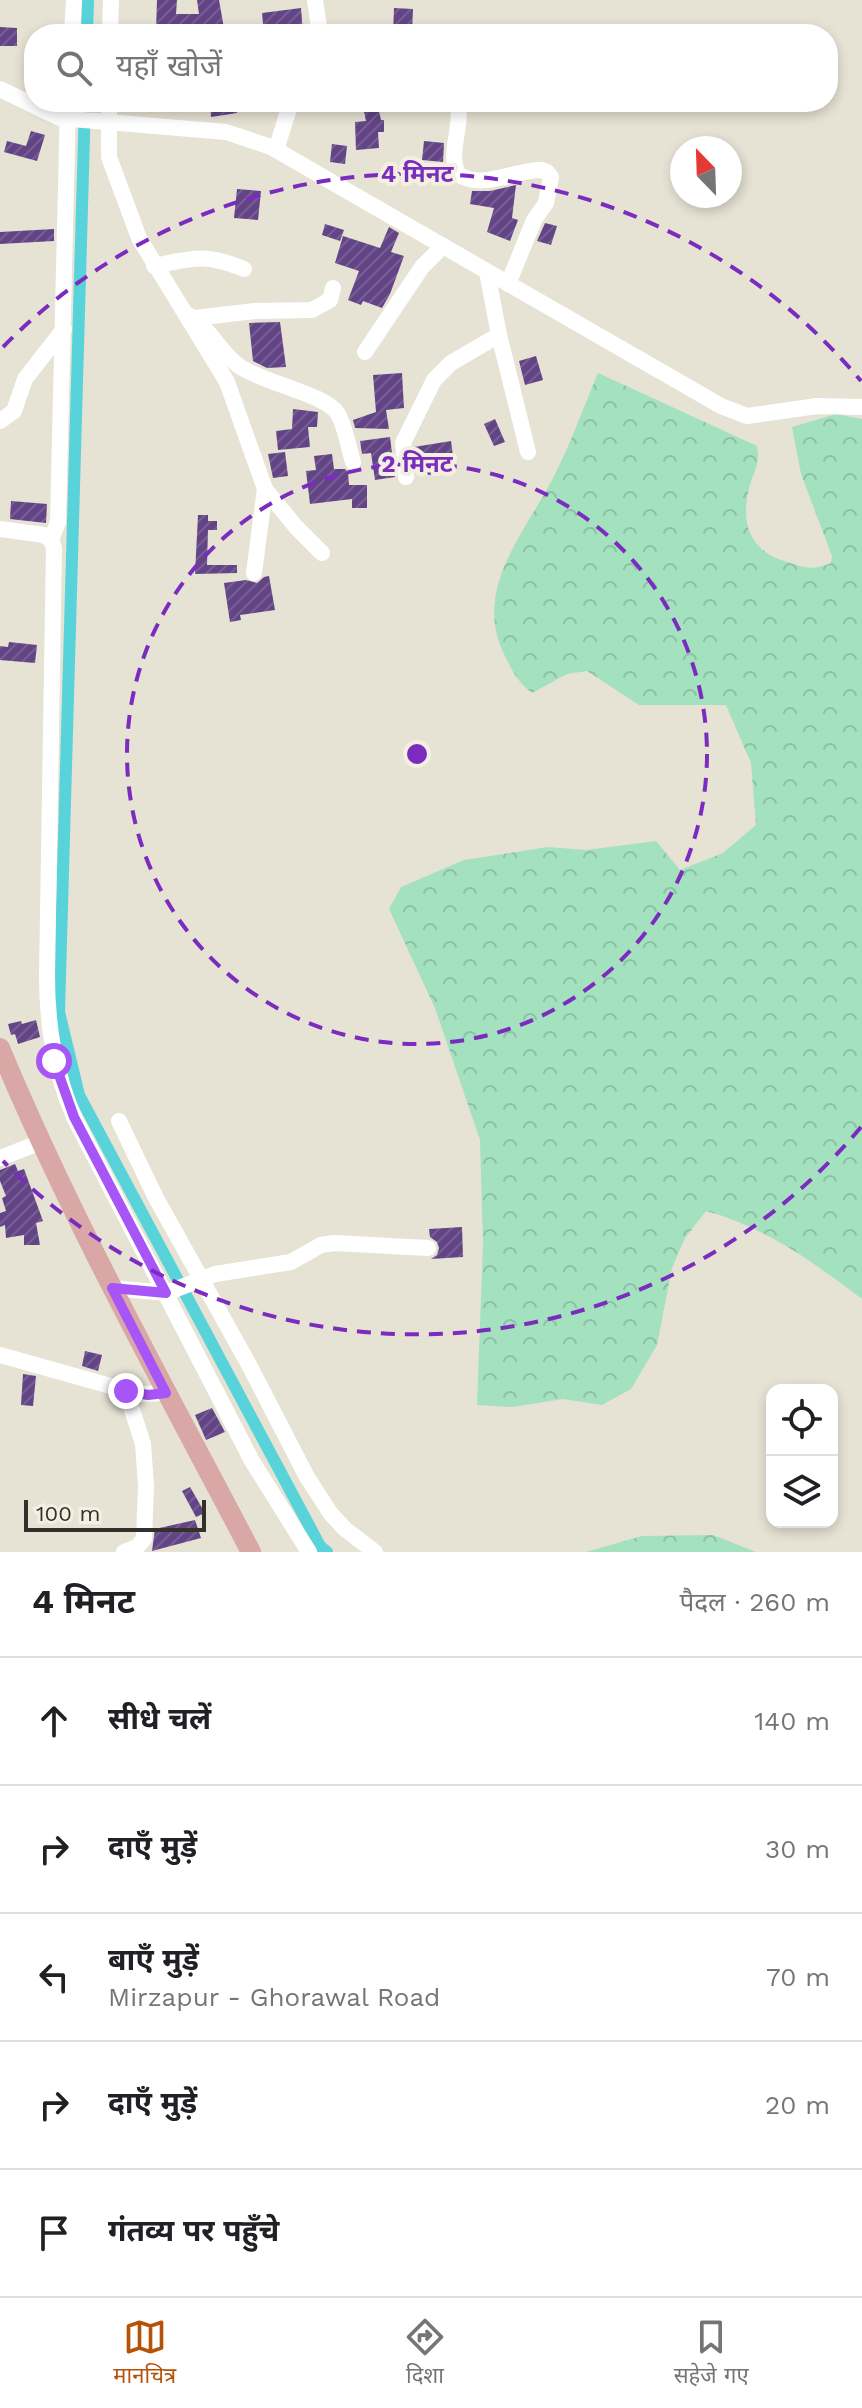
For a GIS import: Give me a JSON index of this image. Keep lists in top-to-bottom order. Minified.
{"scale_bar":"100 m","north":"top left","page":{"search":"यहाँ खोजें","scale":"100 m","heading":["4 मिनट","पैदल · 260 m"],"list":[["सीधे चलें","140 m"],["दाएँ मुड़ें","30 m"],["बाएँ मुड़ें","Mirzapur - Ghorawal Road","70 m"],["दाएँ मुड़ें","20 m"],"गंतव्य पर पहुँचे"],"nav":["मानचित्र","दिशा","सहेजे गए"]},"rings":["4 मिनट","2 मिनट"]}
